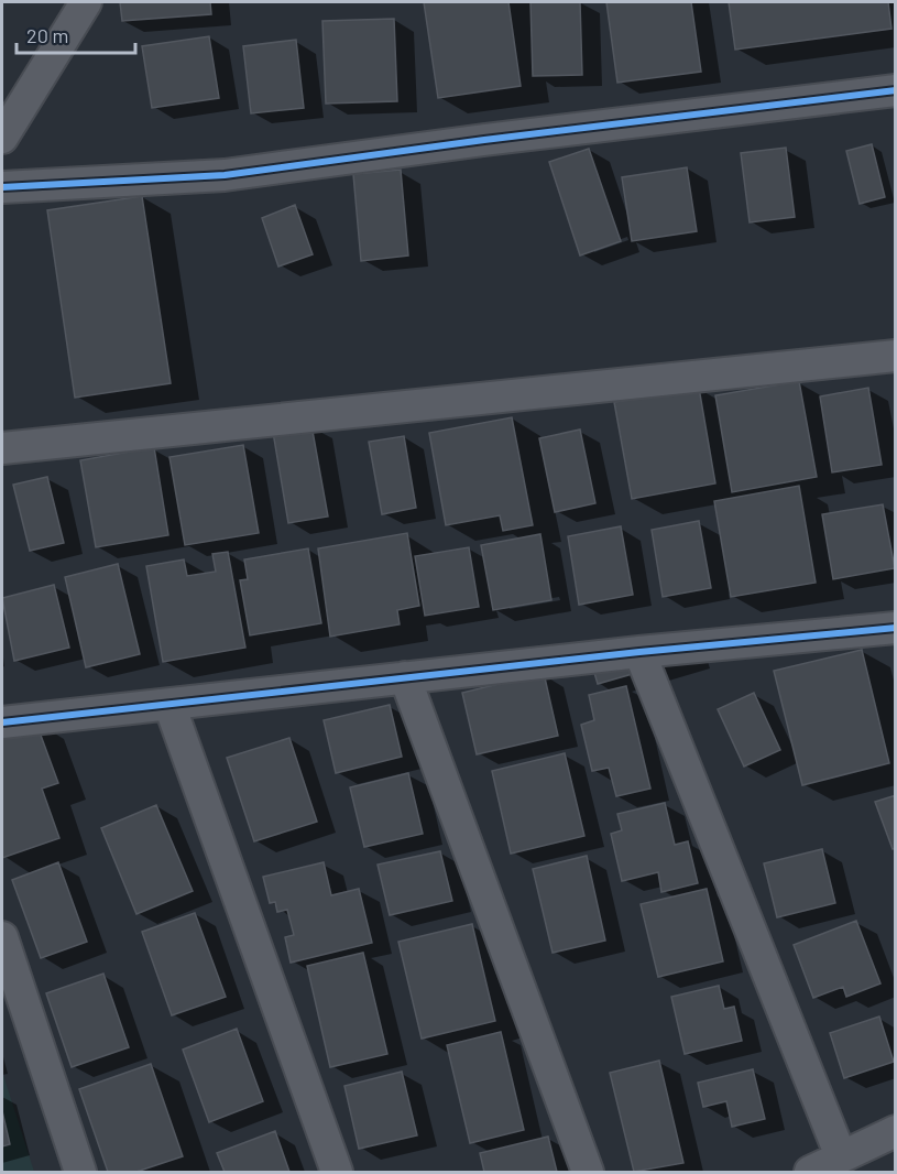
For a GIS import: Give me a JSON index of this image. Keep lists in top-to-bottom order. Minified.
{"scale_bar":"20 m"}
